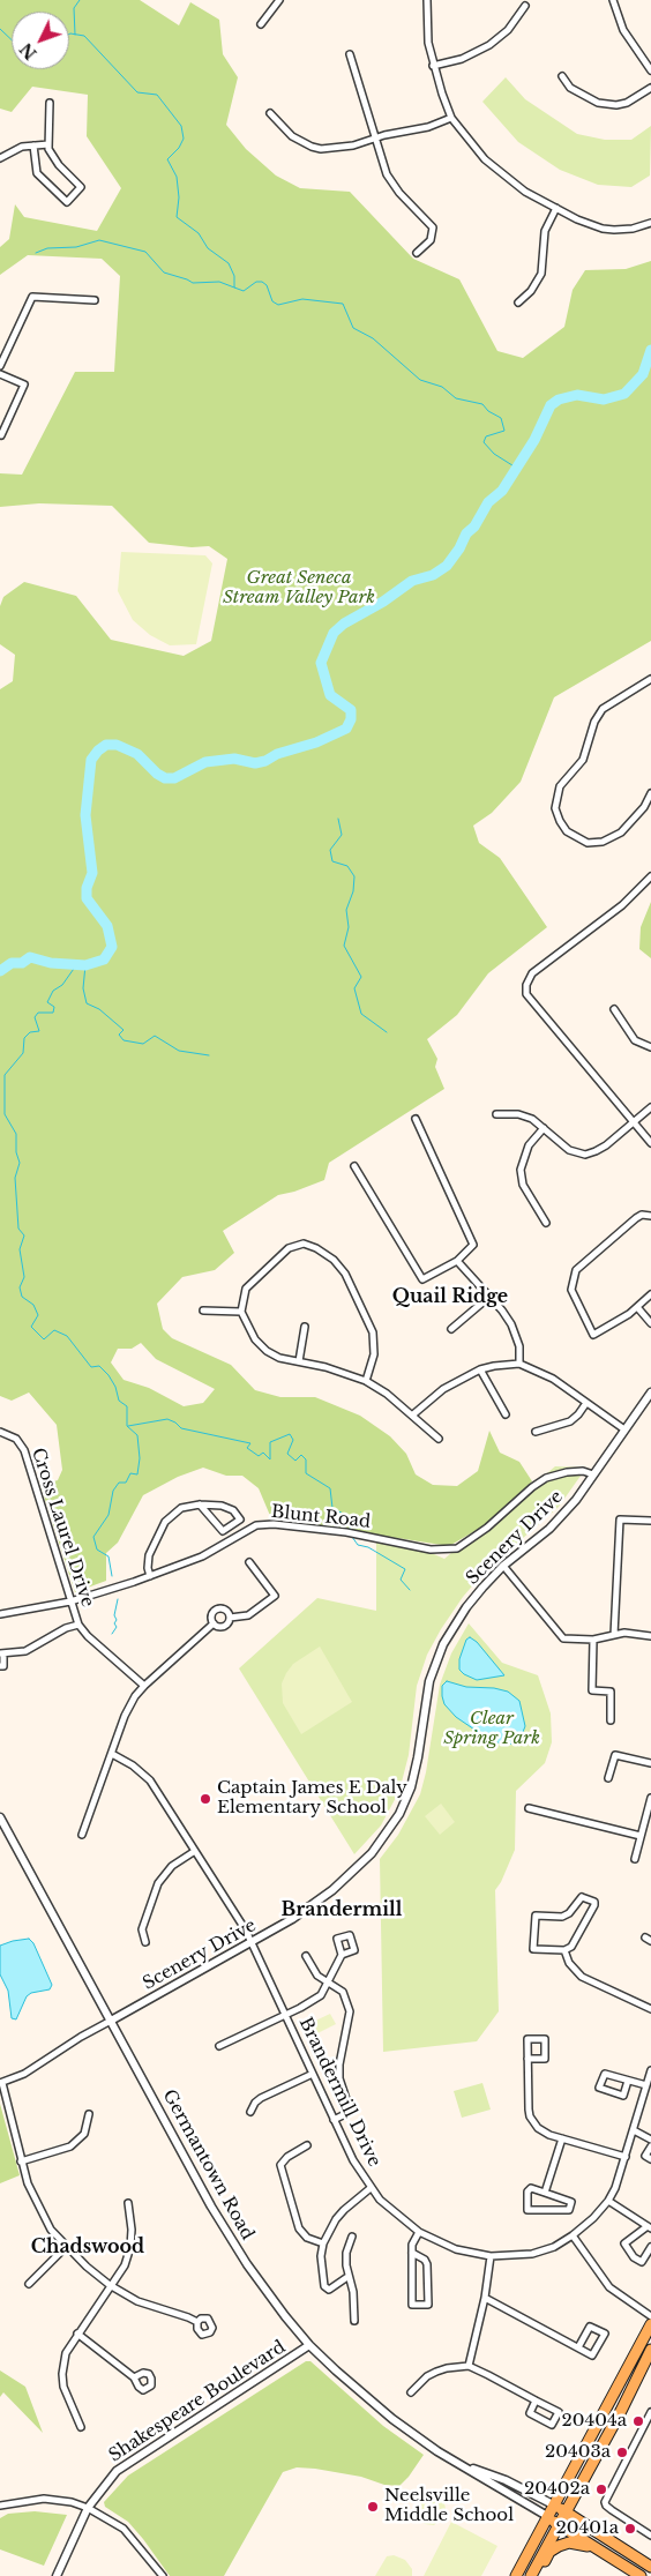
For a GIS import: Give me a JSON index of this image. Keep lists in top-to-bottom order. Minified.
{"streets":{"main road":["Germantown Road"],"street":["Blunt Road","Cross Laurel Drive","Scenery Drive","Brandermill Drive","Shakespeare Boulevard"]},"crossings":[["Blunt Road","Cross Laurel Drive"],["Blunt Road","Scenery Drive"],["Scenery Drive","Brandermill Drive"],["Scenery Drive","Germantown Road"],["Germantown Road","Shakespeare Boulevard"]],"districts":["Quail Ridge","Brandermill","Chadswood"],"parks":["Great Seneca Stream Valley Park","Clear Spring Park"],"places":["Captain James E Daly Elementary School","20404a","20403a","20402a","Neelsville Middle School","20401a"],"north":"bottom left"}
